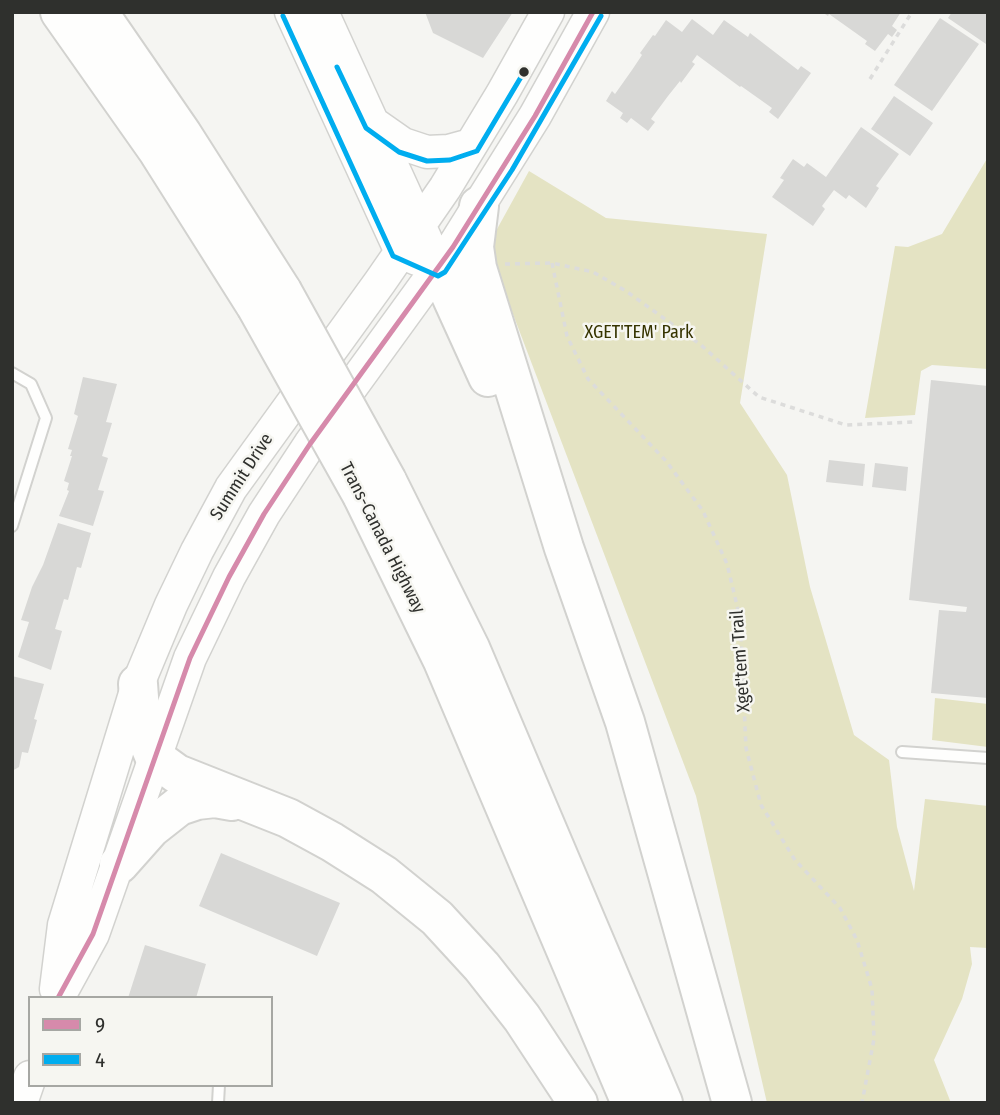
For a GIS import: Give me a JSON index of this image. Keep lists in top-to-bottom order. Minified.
{"streets":{"highway":["Trans-Canada Highway"],"main road":["Summit Drive"],"path":["Xget'tem' Trail"]},"parks":["XGET'TEM' Park"],"lines":["transit line 9","transit line 4"],"legend":["9","4"]}
